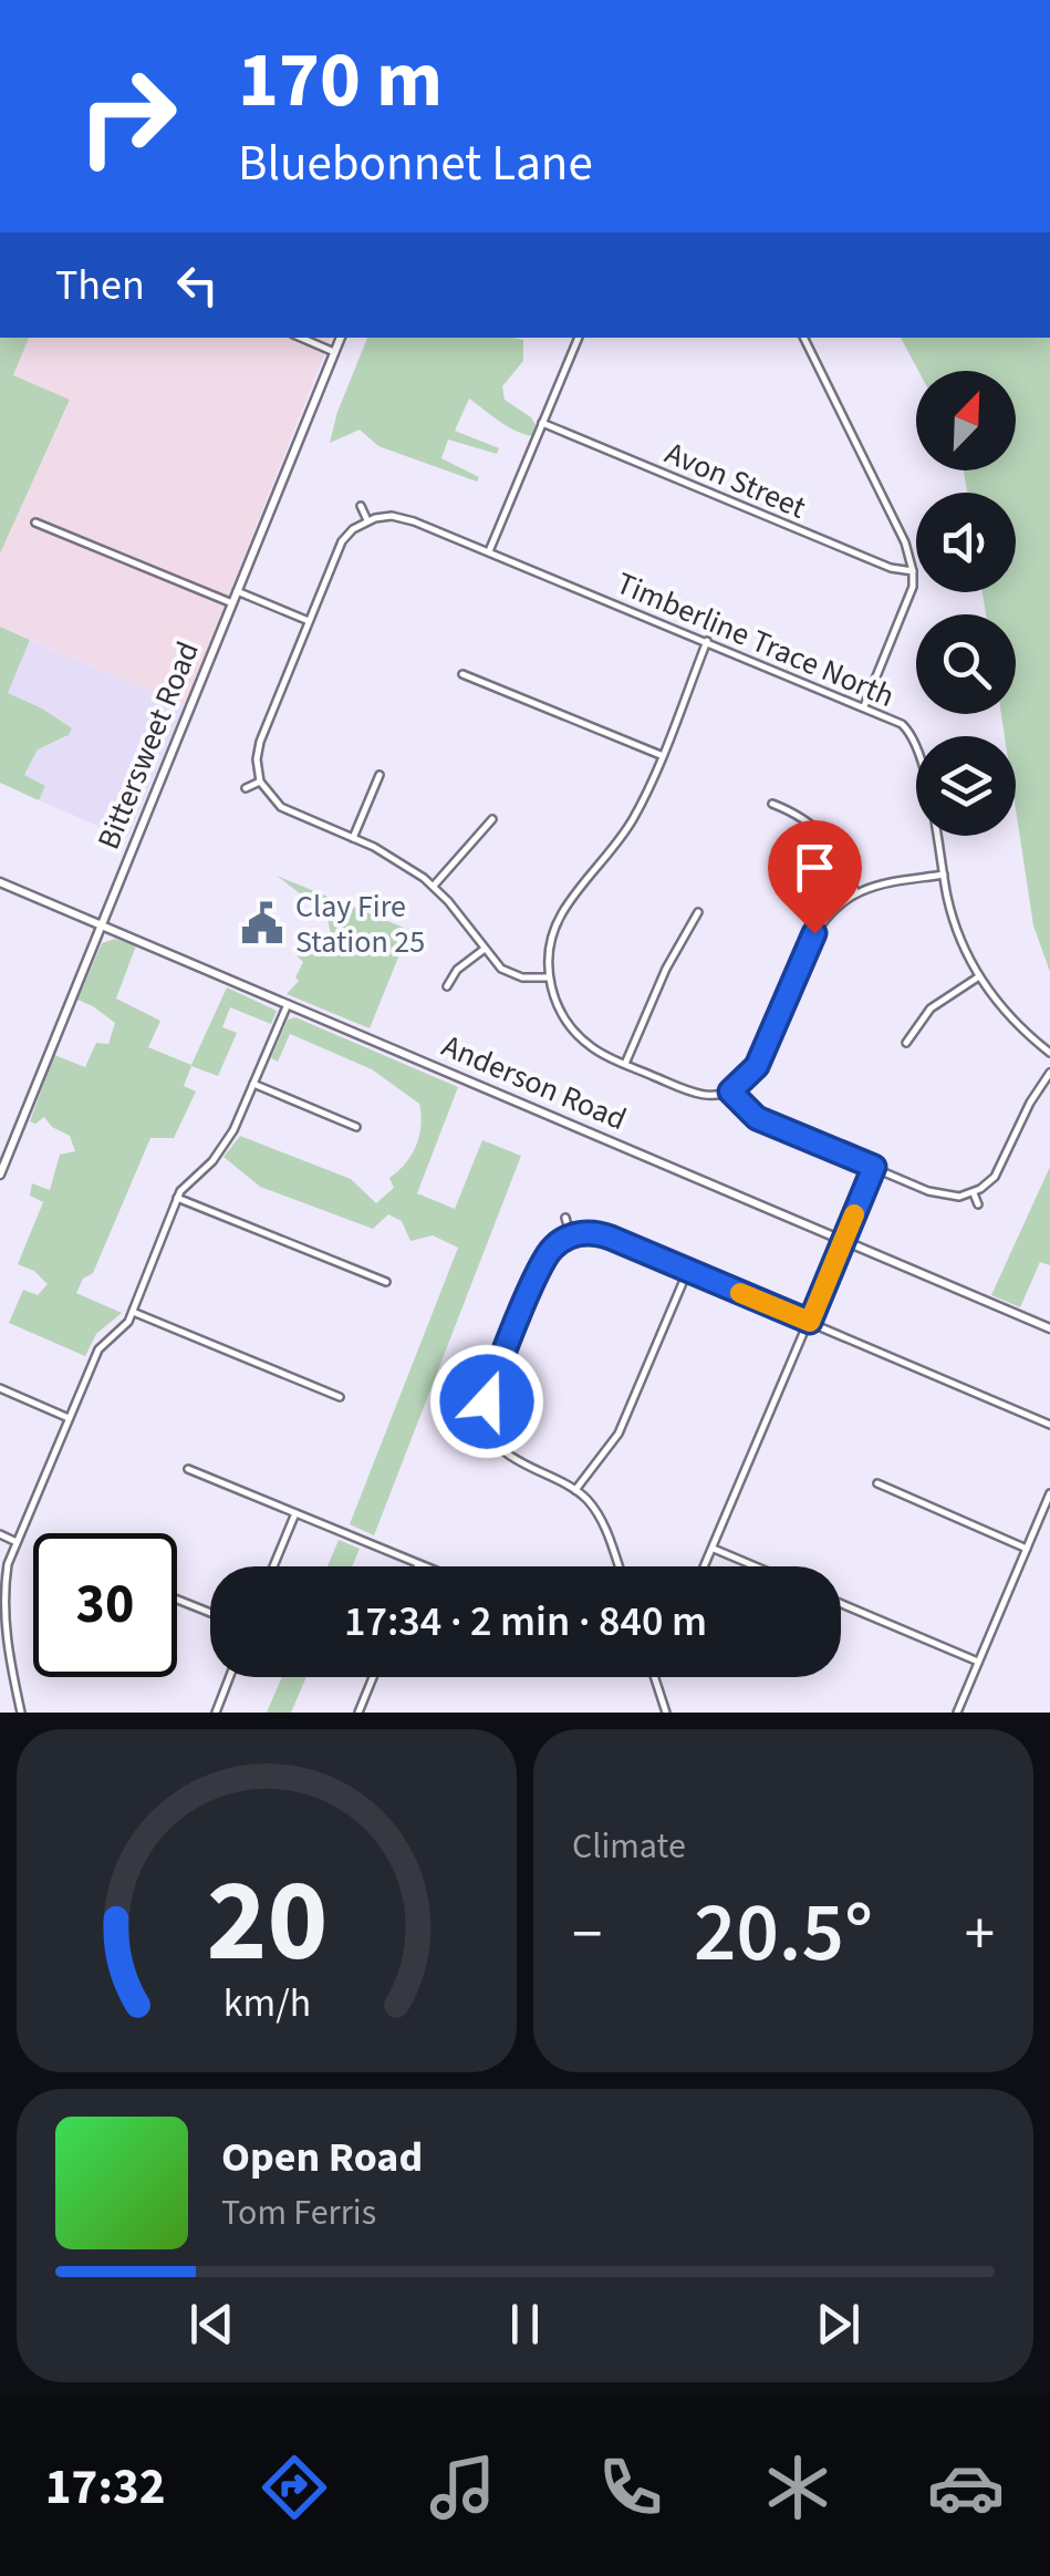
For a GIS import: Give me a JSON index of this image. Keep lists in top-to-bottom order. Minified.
{"streets":{"street":["Avon Street","Timberline Trace North","Bittersweet Road","Anderson Road"]},"crossings":[["Bittersweet Road","Anderson Road"]],"places":{"public building":["Clay Fire Station 25"]},"north":"top right","page":{"turn":["170 m","Bluebonnet Lane"],"then":"Then","limit":"30","trip":"17:34 · 2 min · 840 m","tile":"Climate","heat":["−","20.5°","+"],"song":["Open Road","Tom Ferris"],"tabs":"17:32","gauge":["20","km/h"]}}
